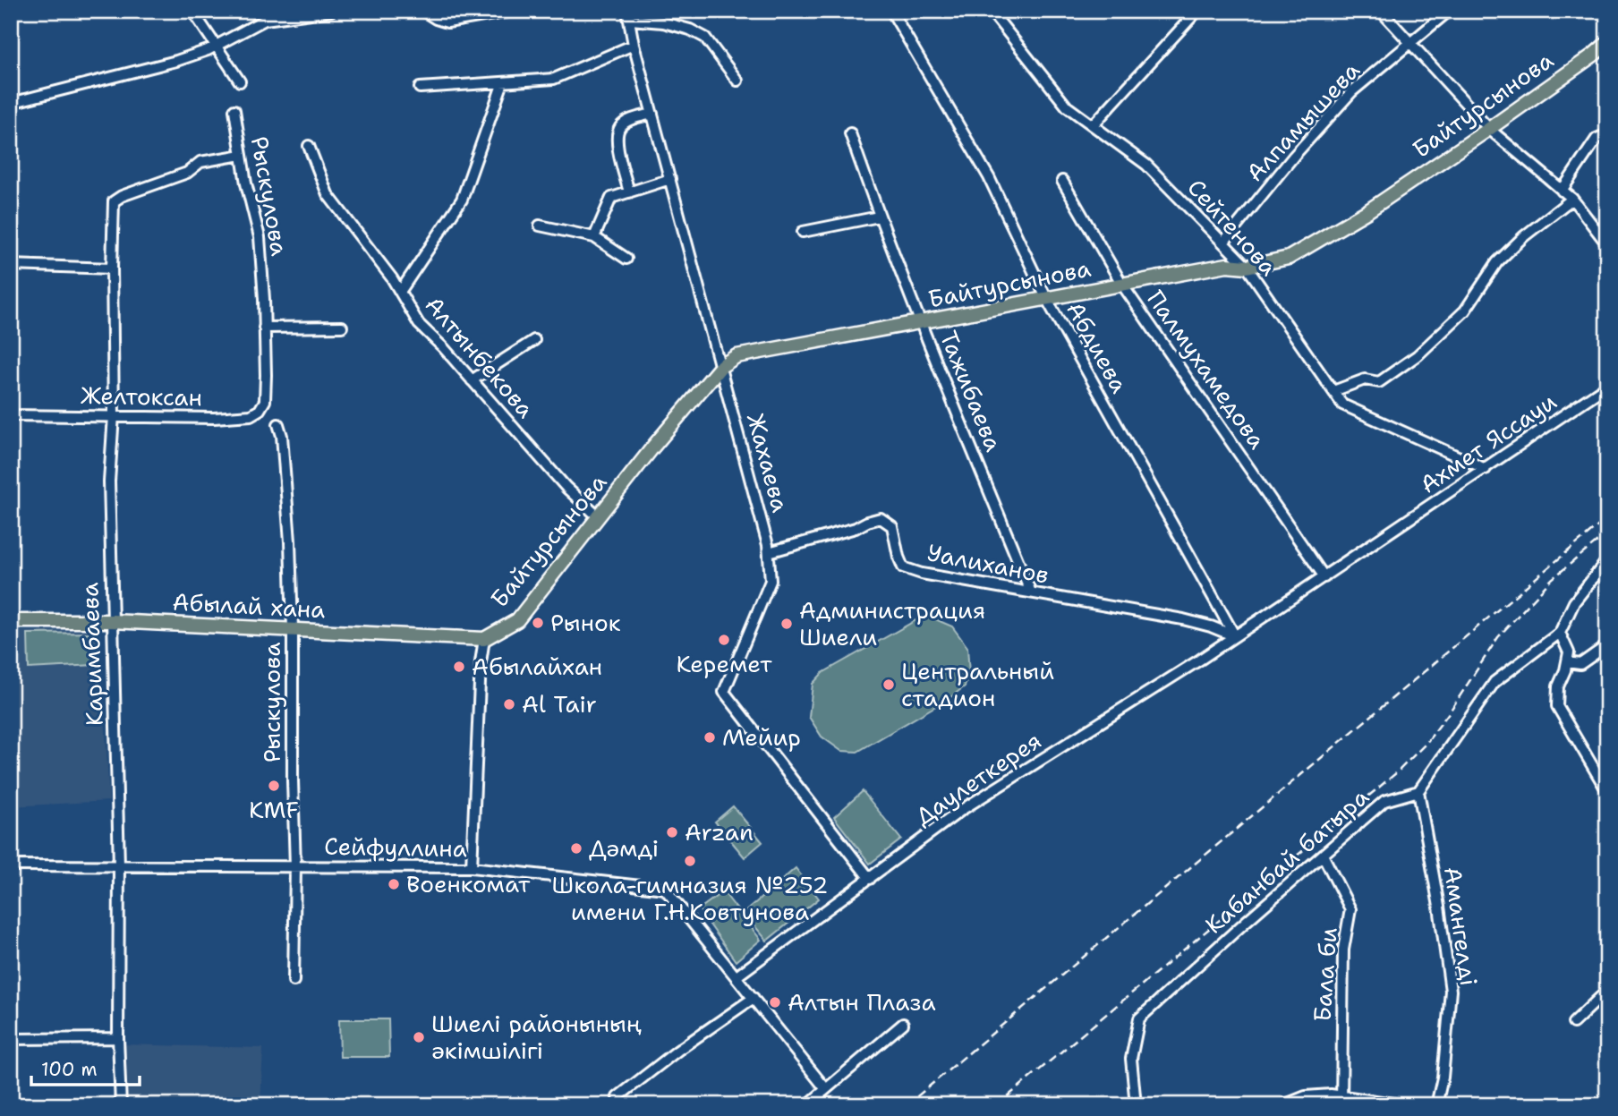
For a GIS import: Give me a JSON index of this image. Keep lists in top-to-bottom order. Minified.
{"streets":{"main road":["Байтурсынова","Абылай хана"],"street":["Алпамышева","Рыскулова","Сейтенова","Абдиева","Алтынбекова","Палмухамедова","Тажибаева","Желтоксан","Ахмет Яссауи","Жахаева","Уалиханов","Каримбаева","Даулеткерея","Сейфуллина","Кабанбай батыра","Амангелді","Бала би"]},"crossings":[["Байтурсынова","Сейтенова"],["Байтурсынова","Абдиева"],["Байтурсынова","Алтынбекова"],["Байтурсынова","Палмухамедова"],["Байтурсынова","Тажибаева"],["Байтурсынова","Жахаева"],["Байтурсынова","Абылай хана"],["Алпамышева","Сейтенова"],["Рыскулова","Желтоксан"],["Рыскулова","Абылай хана"],["Рыскулова","Каримбаева"],["Рыскулова","Сейфуллина"],["Сейтенова","Ахмет Яссауи"],["Абдиева","Уалиханов"],["Абдиева","Даулеткерея"],["Палмухамедова","Даулеткерея"],["Тажибаева","Уалиханов"],["Желтоксан","Каримбаева"],["Ахмет Яссауи","Даулеткерея"],["Жахаева","Уалиханов"],["Жахаева","Даулеткерея"],["Уалиханов","Даулеткерея"],["Абылай хана","Каримбаева"],["Каримбаева","Сейфуллина"],["Даулеткерея","Сейфуллина"],["Кабанбай батыра","Амангелді"],["Кабанбай батыра","Бала би"]],"places":["Рынок","Администрация Шиели","Керемет","Абылайхан","Центральный стадион","Al Tair","Мейир","KMF","Arzan","Дәмді","Школа-гимназия №252 имени Г.Н.Ковтунова","Военкомат","Алтын Плаза","Шиелі районының әкімшілігі"],"scale_bar":"100 m"}
